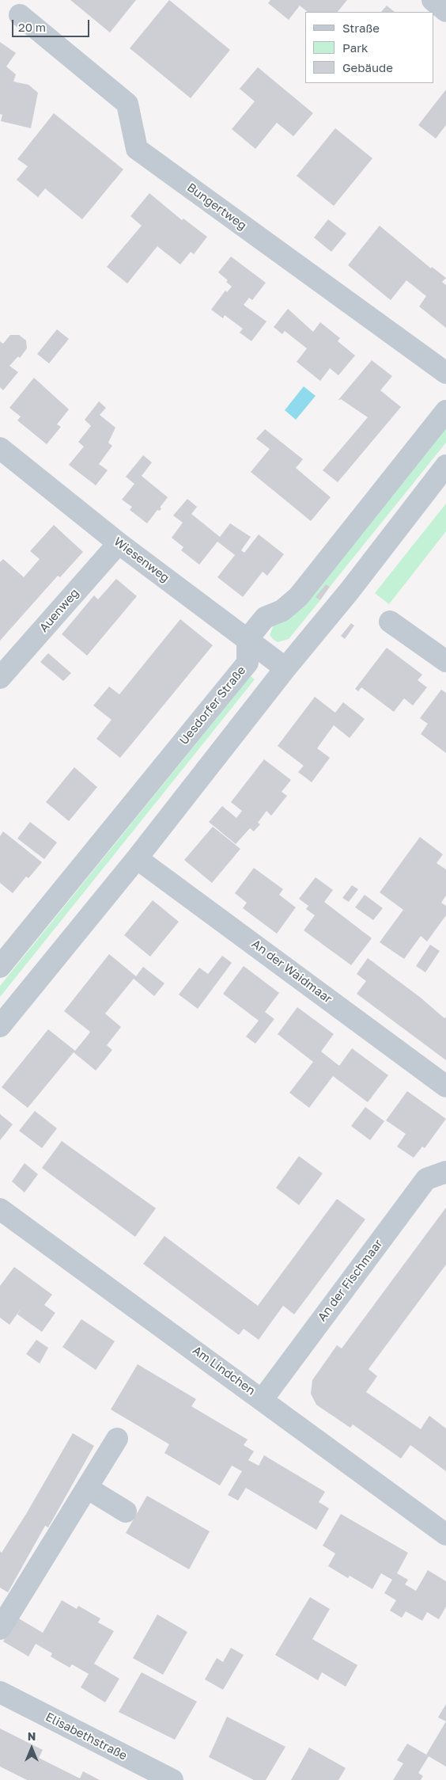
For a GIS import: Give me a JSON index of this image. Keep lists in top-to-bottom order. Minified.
{"streets":{"street":["Bungertweg","Wiesenweg","Auenweg","Uesdorfer Straße","An der Waidmaar","An der Fischmaar","Am Lindchen","Elisabethstraße"]},"crossings":[["Wiesenweg","Auenweg"],["Wiesenweg","Uesdorfer Straße"],["An der Fischmaar","Am Lindchen"]],"legend":["Straße","Park","Gebäude"],"scale_bar":"20 m","north":"top"}
